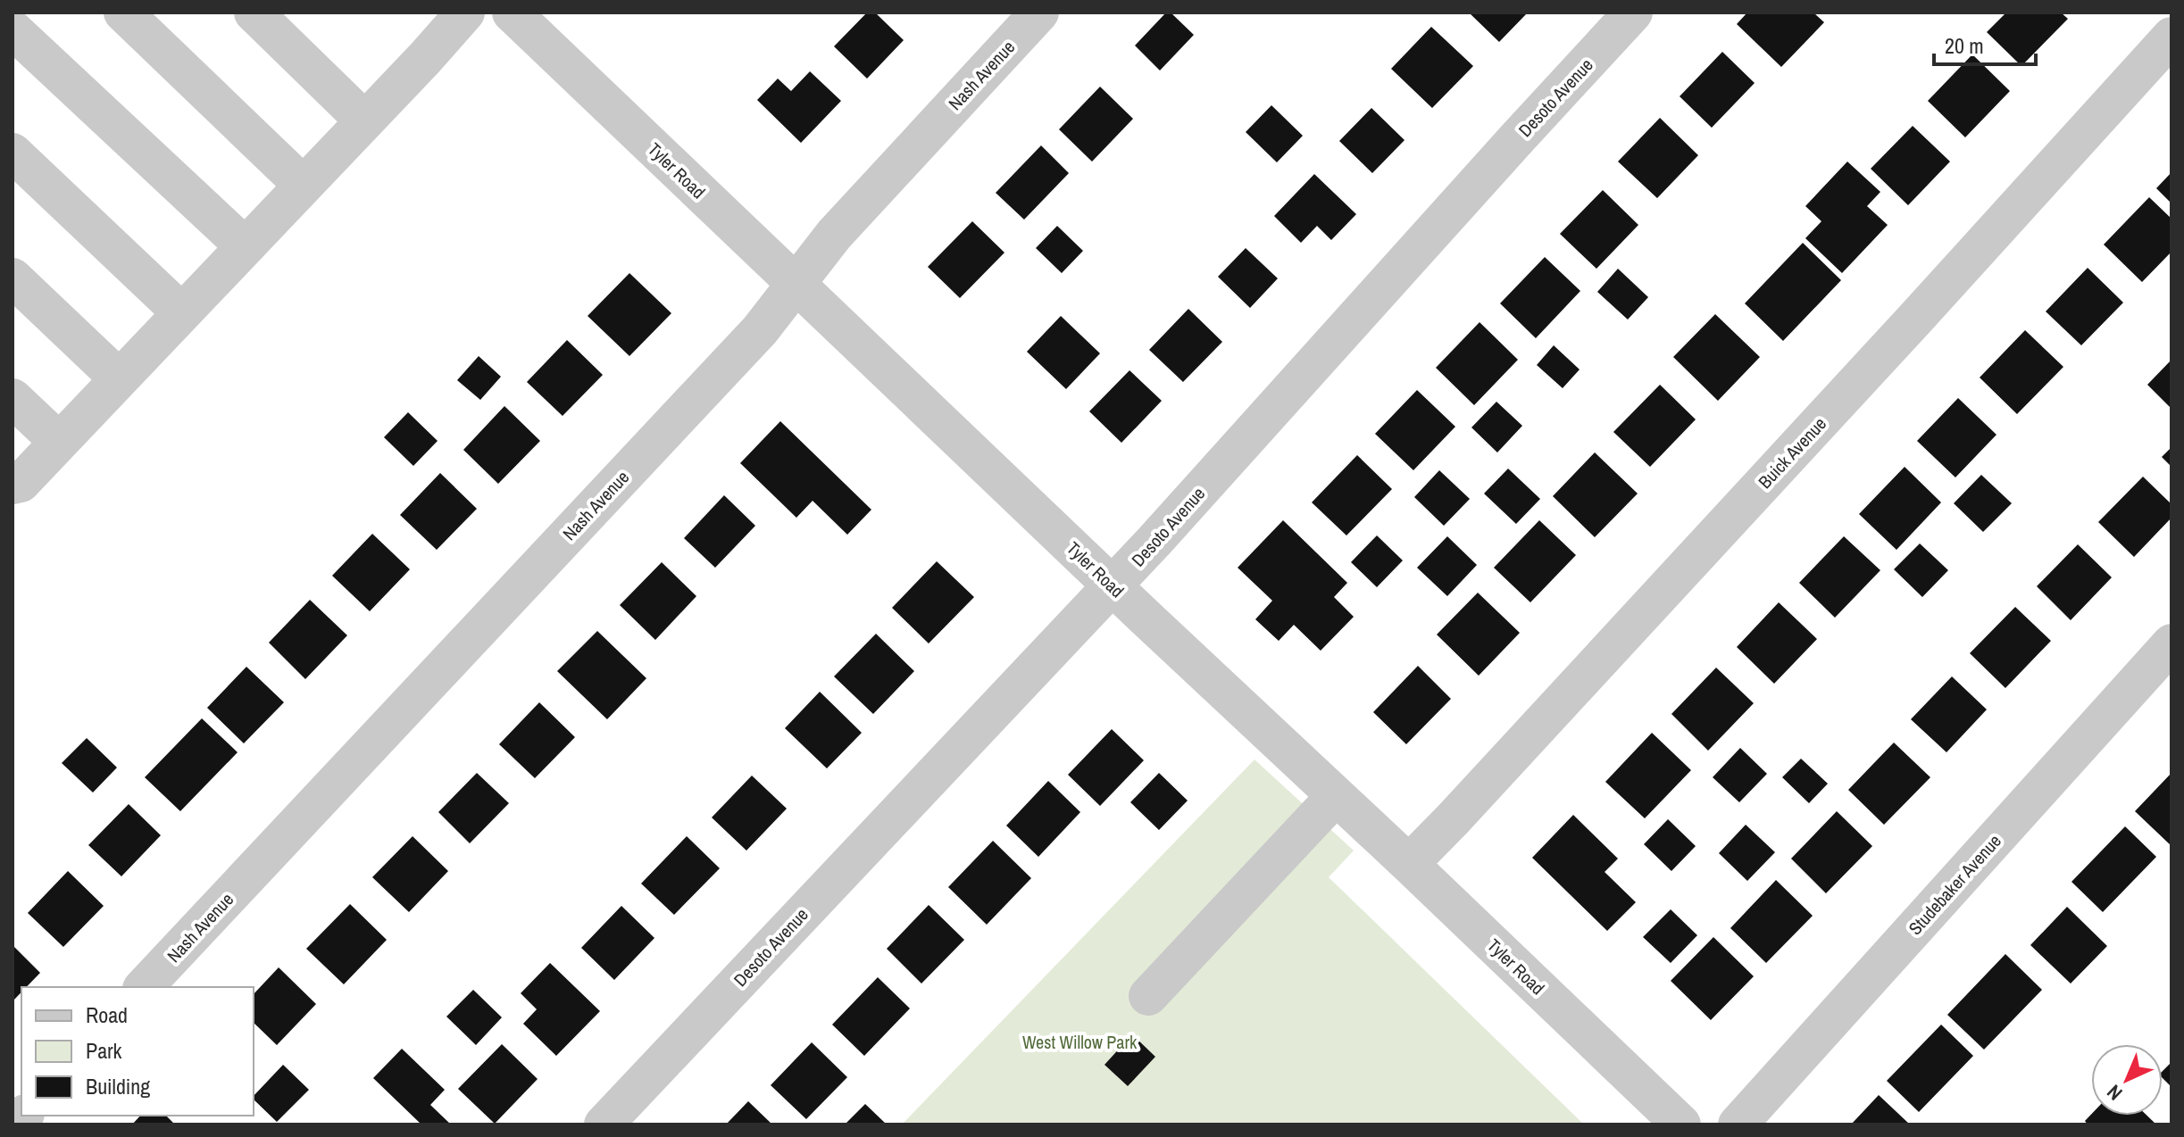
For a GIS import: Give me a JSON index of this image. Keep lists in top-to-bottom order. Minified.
{"streets":{"street":["Nash Avenue","Desoto Avenue","Tyler Road","Buick Avenue","Studebaker Avenue"]},"crossings":[["Nash Avenue","Tyler Road"],["Desoto Avenue","Tyler Road"],["Tyler Road","Buick Avenue"]],"parks":["West Willow Park"],"legend":["Road","Park","Building"],"scale_bar":"20 m","north":"bottom left"}
